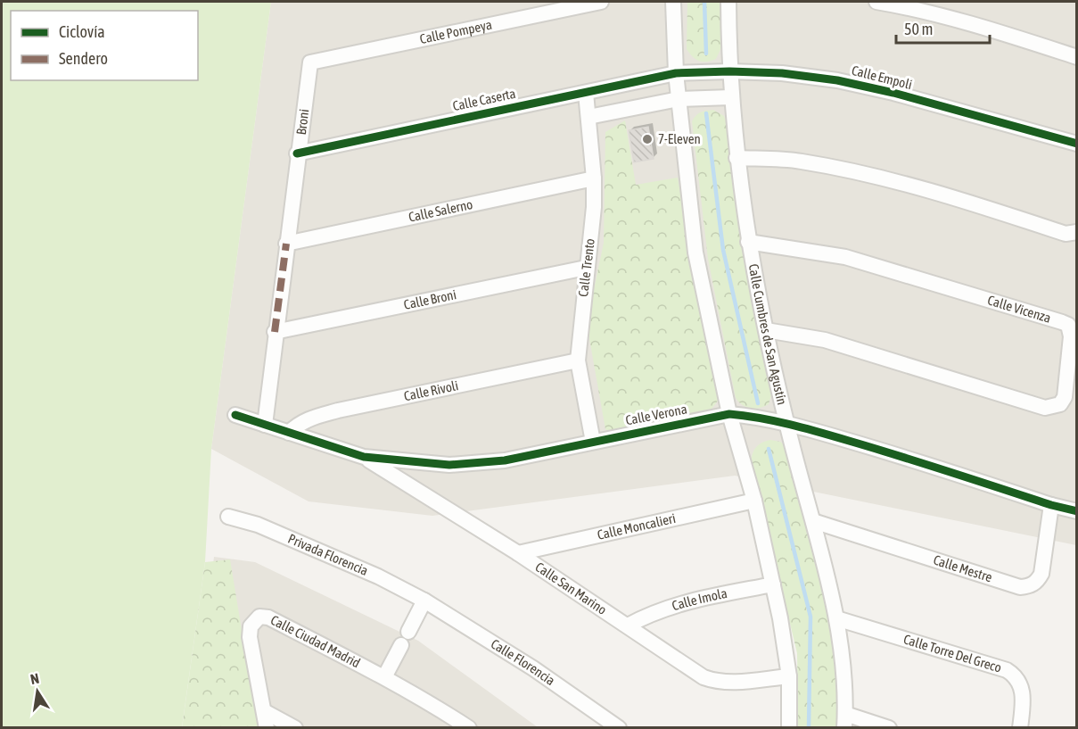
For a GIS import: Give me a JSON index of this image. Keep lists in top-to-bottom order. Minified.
{"streets":{"street":["Calle Pompeya","Calle Empoli","Calle Caserta","Broni","Calle Salerno","Calle Trento","Calle Broni","Calle Vicenza","Calle Cumbres de San Agustín","Calle Rivoli","Calle Verona","Calle Moncalieri","Privada Florencia","Calle Mestre","Calle San Marino","Calle Imola","Calle Ciudad Madrid","Calle Torre Del Greco","Calle Florencia"]},"crossings":[["Calle Pompeya","Broni"],["Calle Empoli","Calle Caserta"],["Calle Empoli","Calle Cumbres de San Agustín"],["Calle Caserta","Broni"],["Calle Caserta","Calle Trento"],["Broni","Calle Salerno"],["Calle Salerno","Calle Trento"],["Calle Trento","Calle Broni"],["Calle Trento","Calle Rivoli"],["Calle Trento","Calle Verona"],["Calle Vicenza","Calle Cumbres de San Agustín"],["Calle Cumbres de San Agustín","Calle Verona"],["Calle Cumbres de San Agustín","Calle Mestre"],["Calle Cumbres de San Agustín","Calle Torre Del Greco"],["Calle Rivoli","Calle Verona"],["Calle Verona","Calle Mestre"],["Calle Verona","Calle San Marino"],["Calle Moncalieri","Calle San Marino"],["Privada Florencia","Calle Florencia"],["Calle San Marino","Calle Imola"]],"places":["7-Eleven"],"legend":["Ciclovía","Sendero"],"scale_bar":"50 m","north":"top"}
